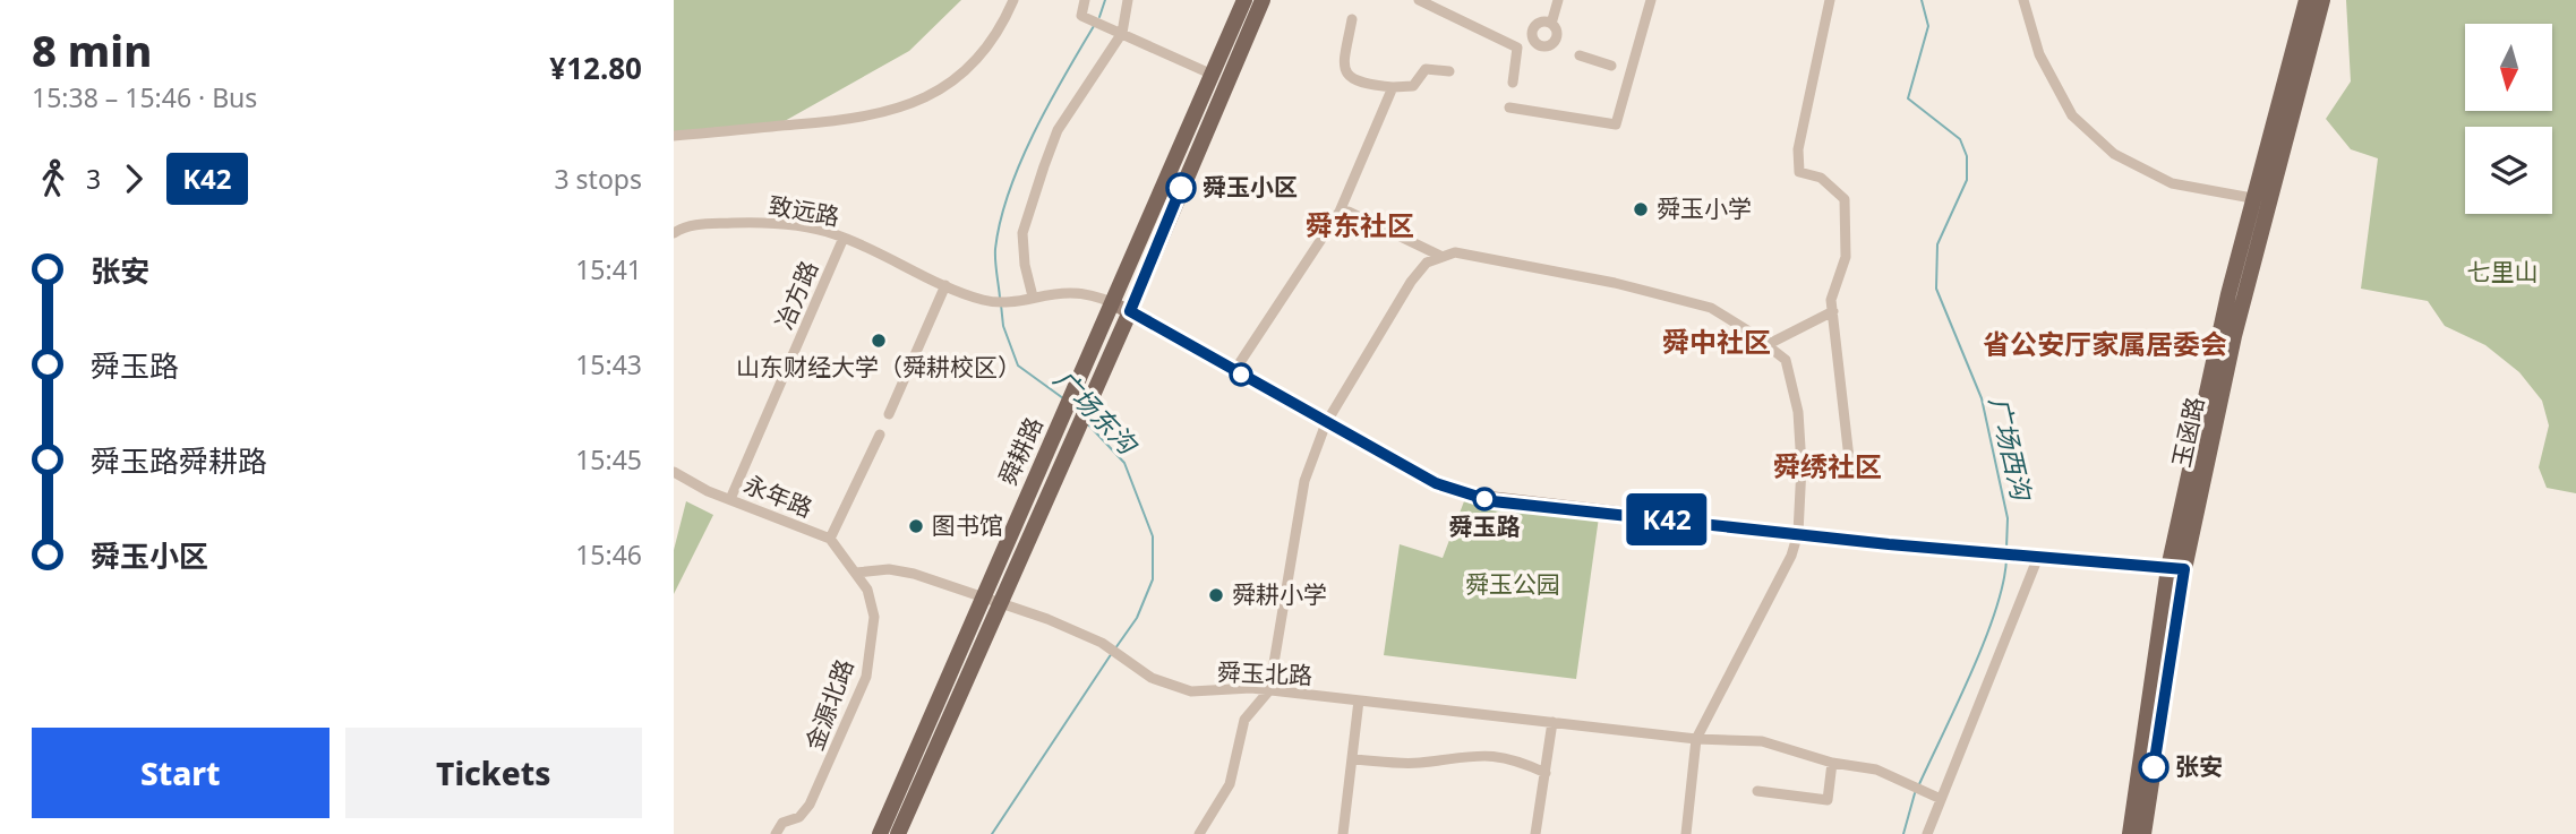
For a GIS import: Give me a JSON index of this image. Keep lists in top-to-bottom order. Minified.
{"streets":{"main road":["玉函路","舜耕路"],"street":["致远路","冶方路","永年路","舜玉北路","金源北路"]},"crossings":[["致远路","冶方路"],["致远路","舜耕路"],["冶方路","永年路"],["舜耕路","舜玉北路"],["永年路","舜玉北路"],["永年路","金源北路"],["舜玉北路","金源北路"]],"districts":["舜东社区","舜中社区","省公安厅家属居委会","舜绣社区"],"water":["广场东沟","广场西沟"],"parks":["七里山","舜玉公园"],"places":["舜玉小区","舜玉小学","山东财经大学（舜耕校区）","舜玉路","图书馆","舜耕小学","张安"],"lines":["bus line K42"],"north":"bottom","page":{"heading":["8 min","15:38 – 15:46 · Bus","¥12.80"],"on_map":"K42","legs":["3","K42","3 stops"],"list":[{"name":"张安","value":"15:41"},{"name":"舜玉路","value":"15:43"},{"name":"舜玉路舜耕路","value":"15:45"},{"name":"舜玉小区","value":"15:46"}],"buttons":["Start","Tickets"]}}
